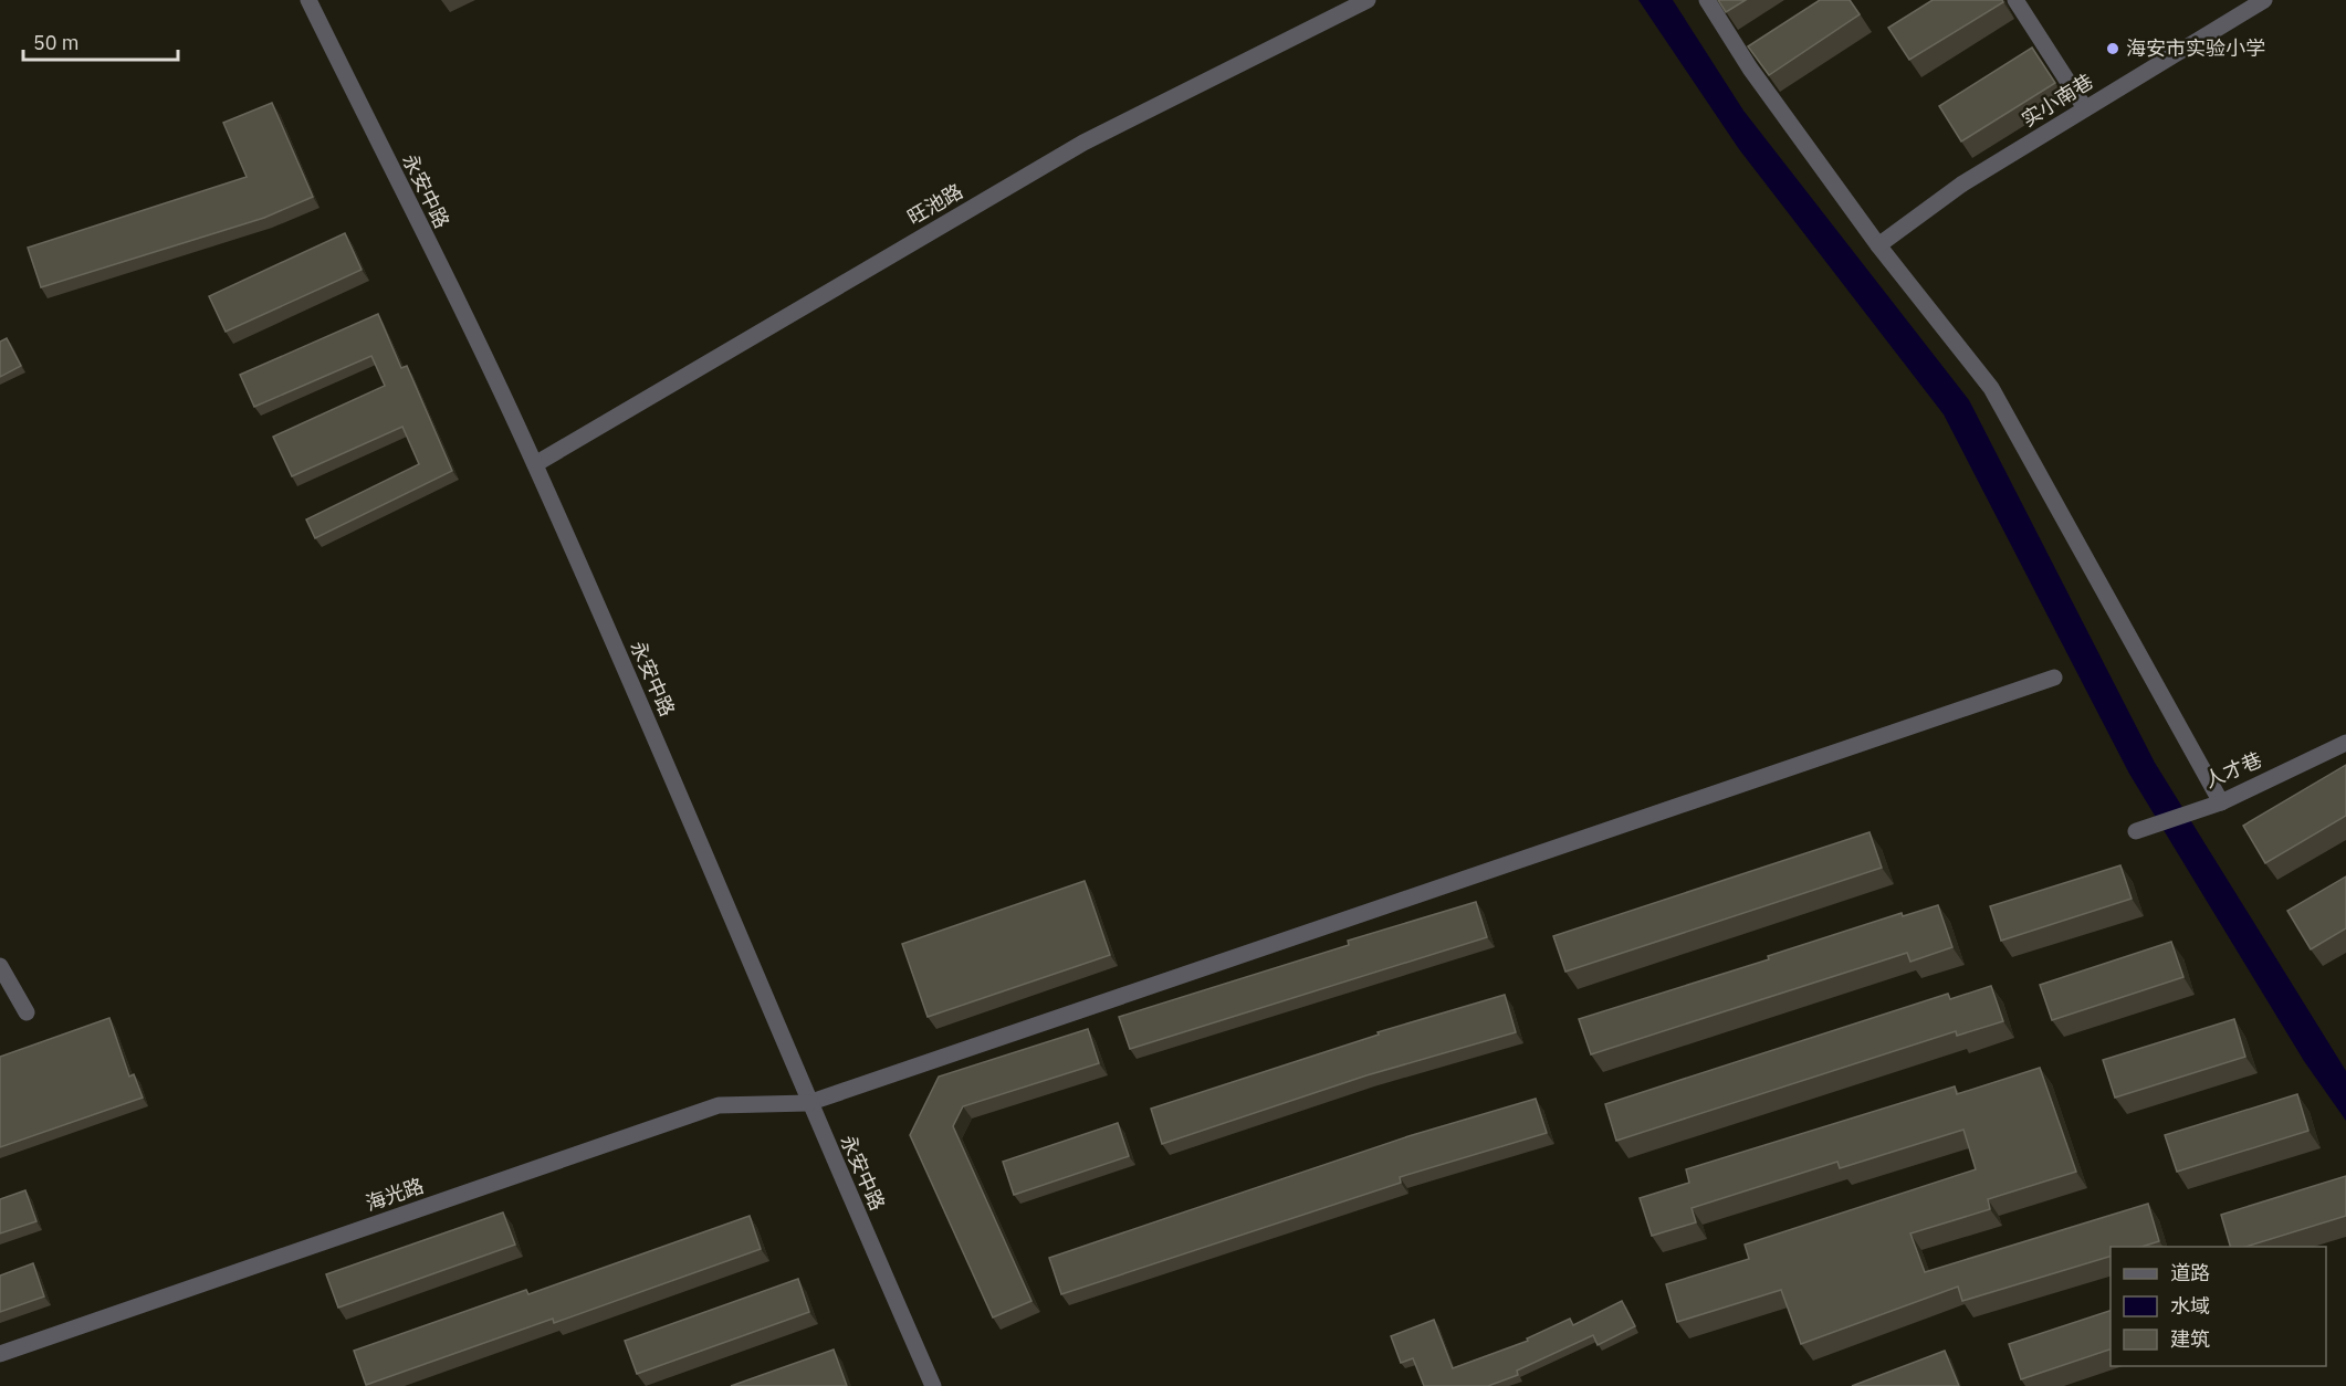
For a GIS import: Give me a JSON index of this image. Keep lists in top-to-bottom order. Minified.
{"streets":{"street":["实小南巷","永安中路","旺池路","人才巷","海光路"]},"crossings":[["永安中路","旺池路"],["永安中路","海光路"]],"places":["海安市实验小学"],"legend":["道路","水域","建筑"],"scale_bar":"50 m"}
